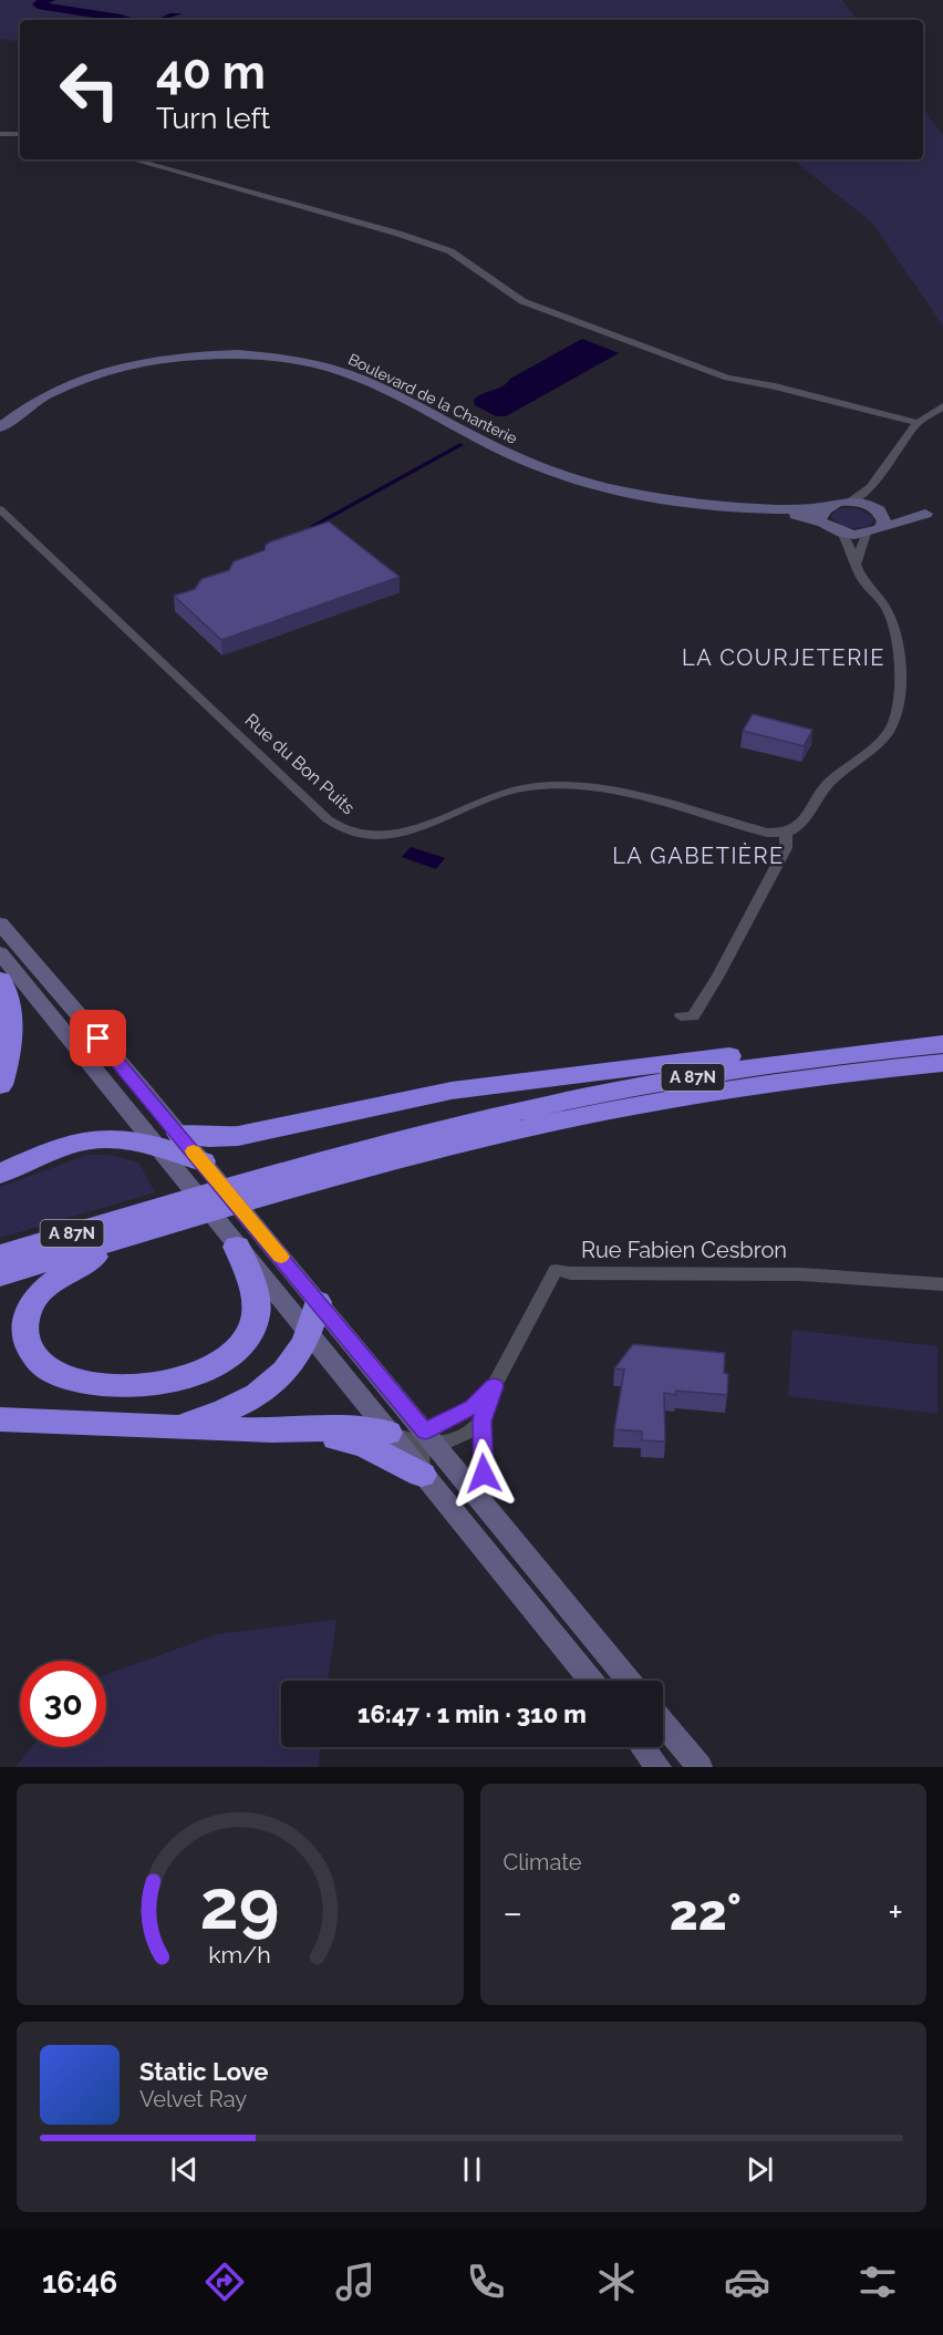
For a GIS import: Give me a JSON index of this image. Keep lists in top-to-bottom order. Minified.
{"streets":{"highway":["A 87N"],"main road":["Boulevard de la Chanterie"],"street":["Rue du Bon Puits","Rue Fabien Cesbron"]},"districts":["LA COURJETERIE","LA GABETIÈRE"],"page":{"turn":["40 m","Turn left"],"limit":"30","trip":"16:47 · 1 min · 310 m","tile":"Climate","heat":["−","22°","+"],"song":["Static Love","Velvet Ray"],"tabs":"16:46","gauge":["29","km/h"]}}
